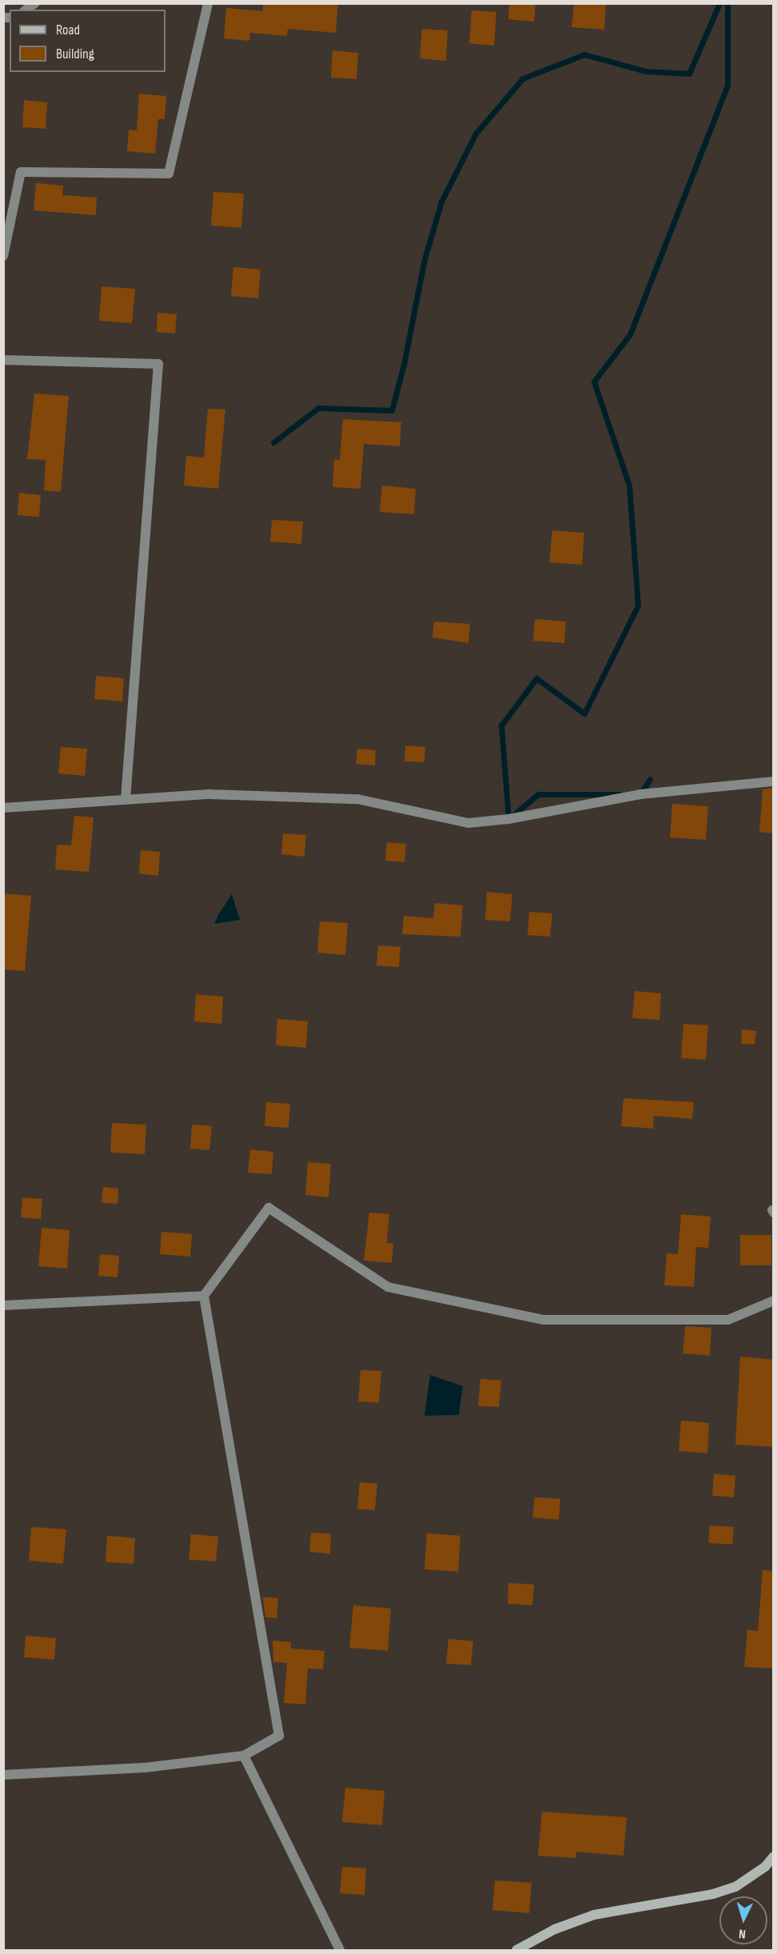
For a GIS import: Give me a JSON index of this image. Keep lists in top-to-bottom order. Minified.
{"legend":["Road","Building"],"north":"bottom"}
